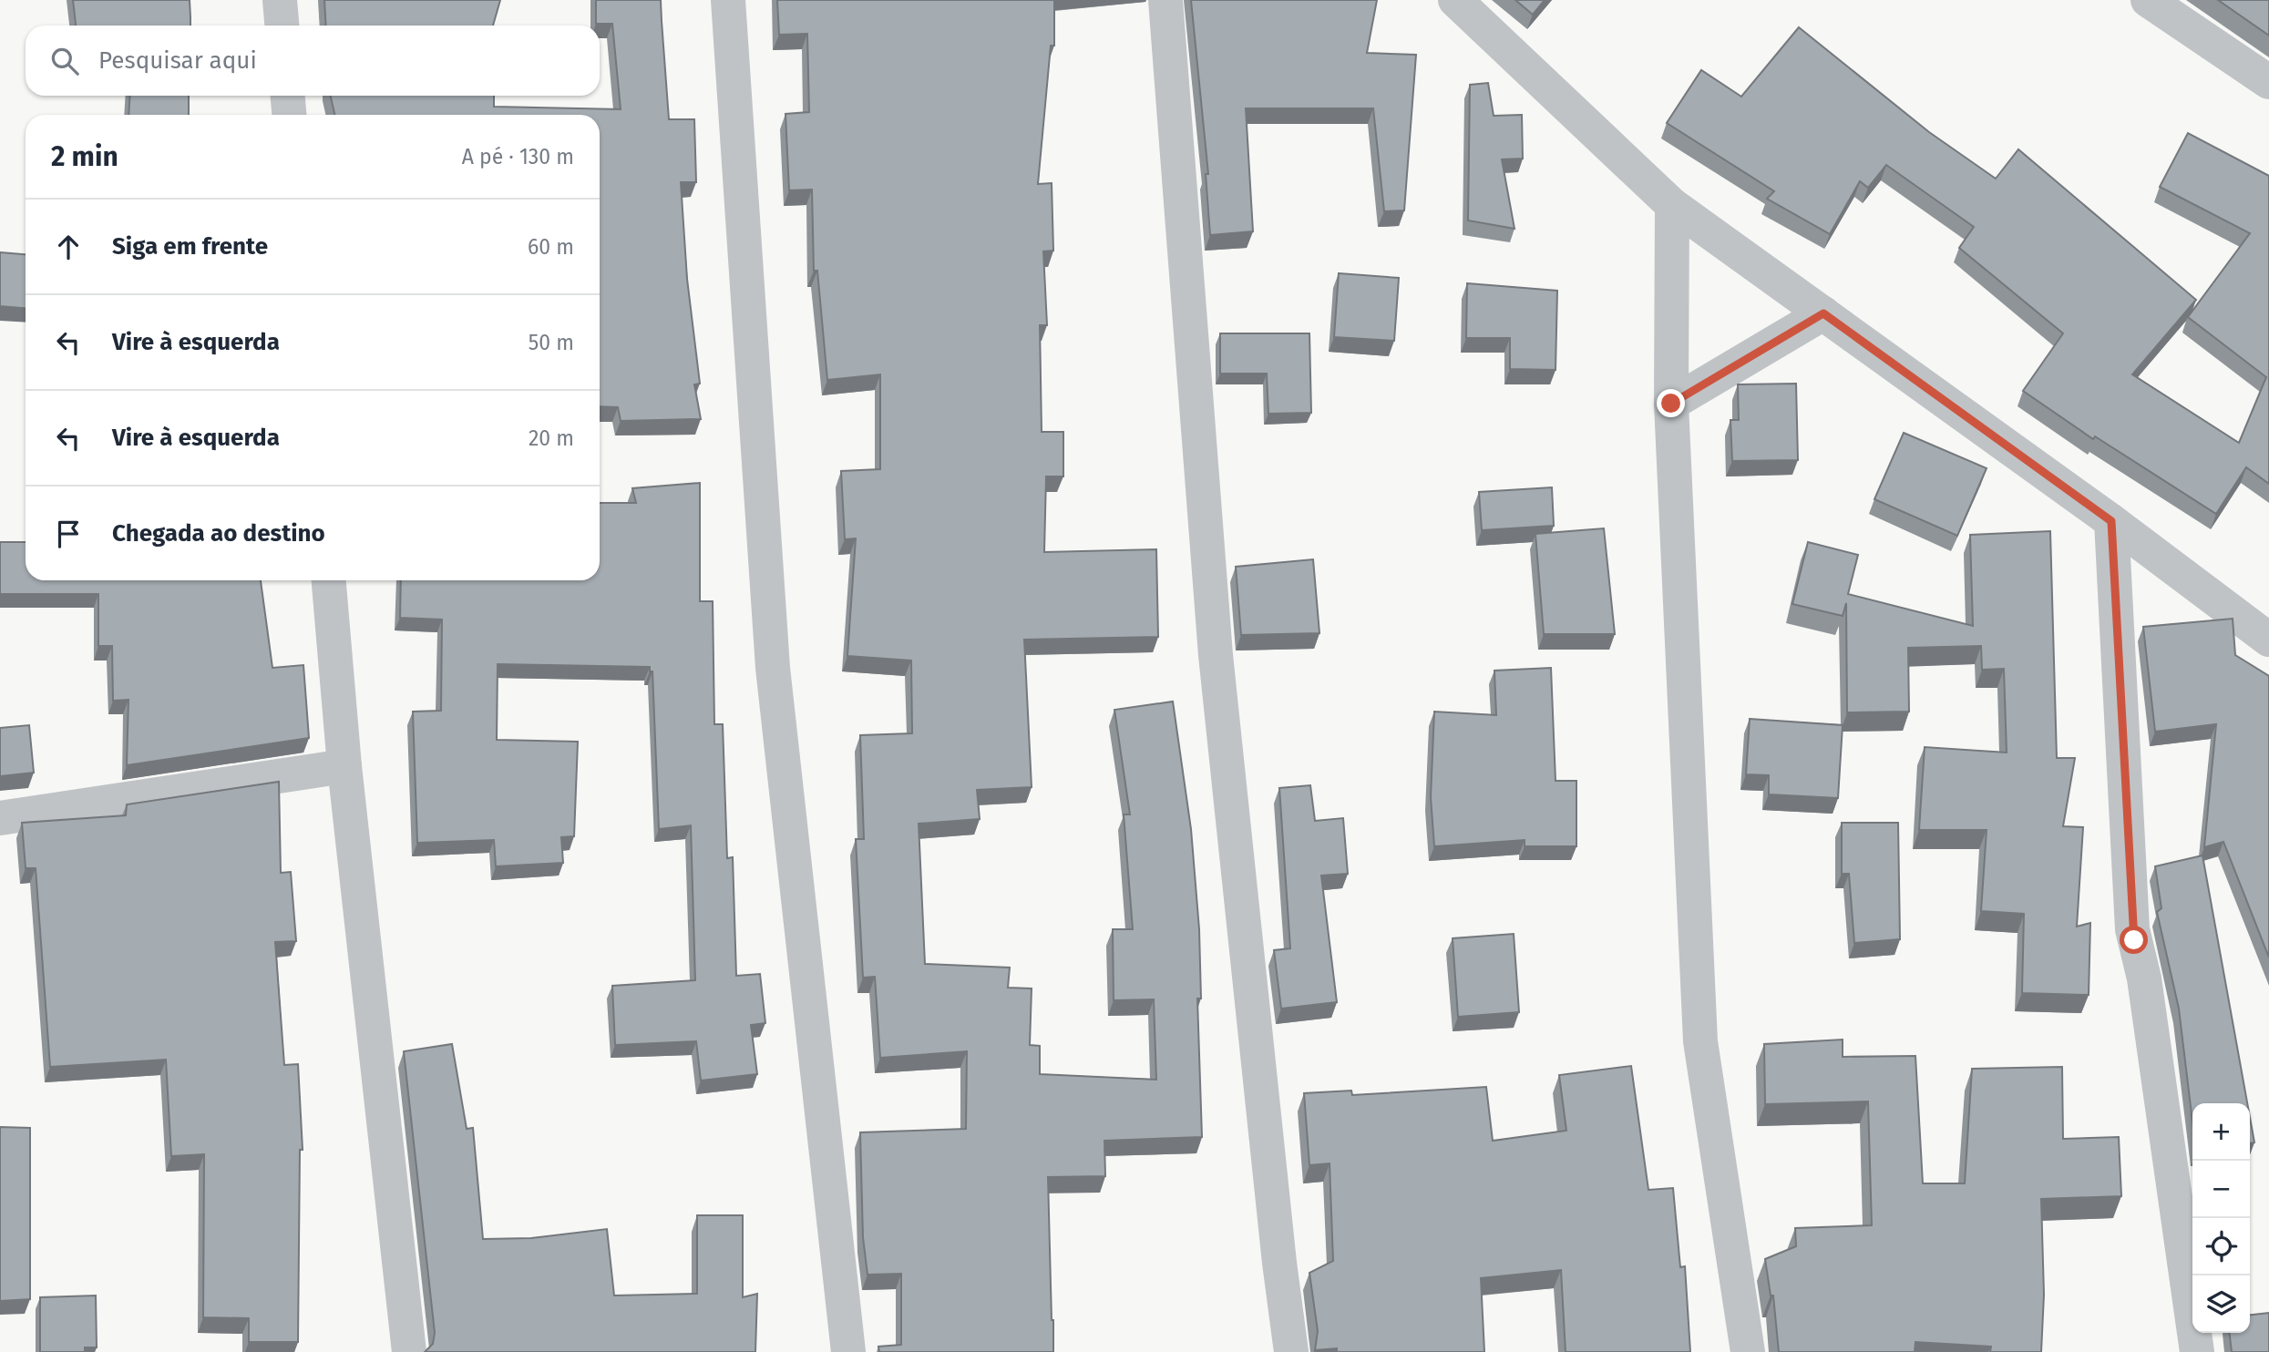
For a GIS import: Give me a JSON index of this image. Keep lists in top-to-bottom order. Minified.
{"page":{"search":"Pesquisar aqui","heading":["2 min","A pé · 130 m"],"list":[["Siga em frente","60 m"],["Vire à esquerda","50 m"],["Vire à esquerda","20 m"],"Chegada ao destino"],"map_buttons":["+","−"]}}
